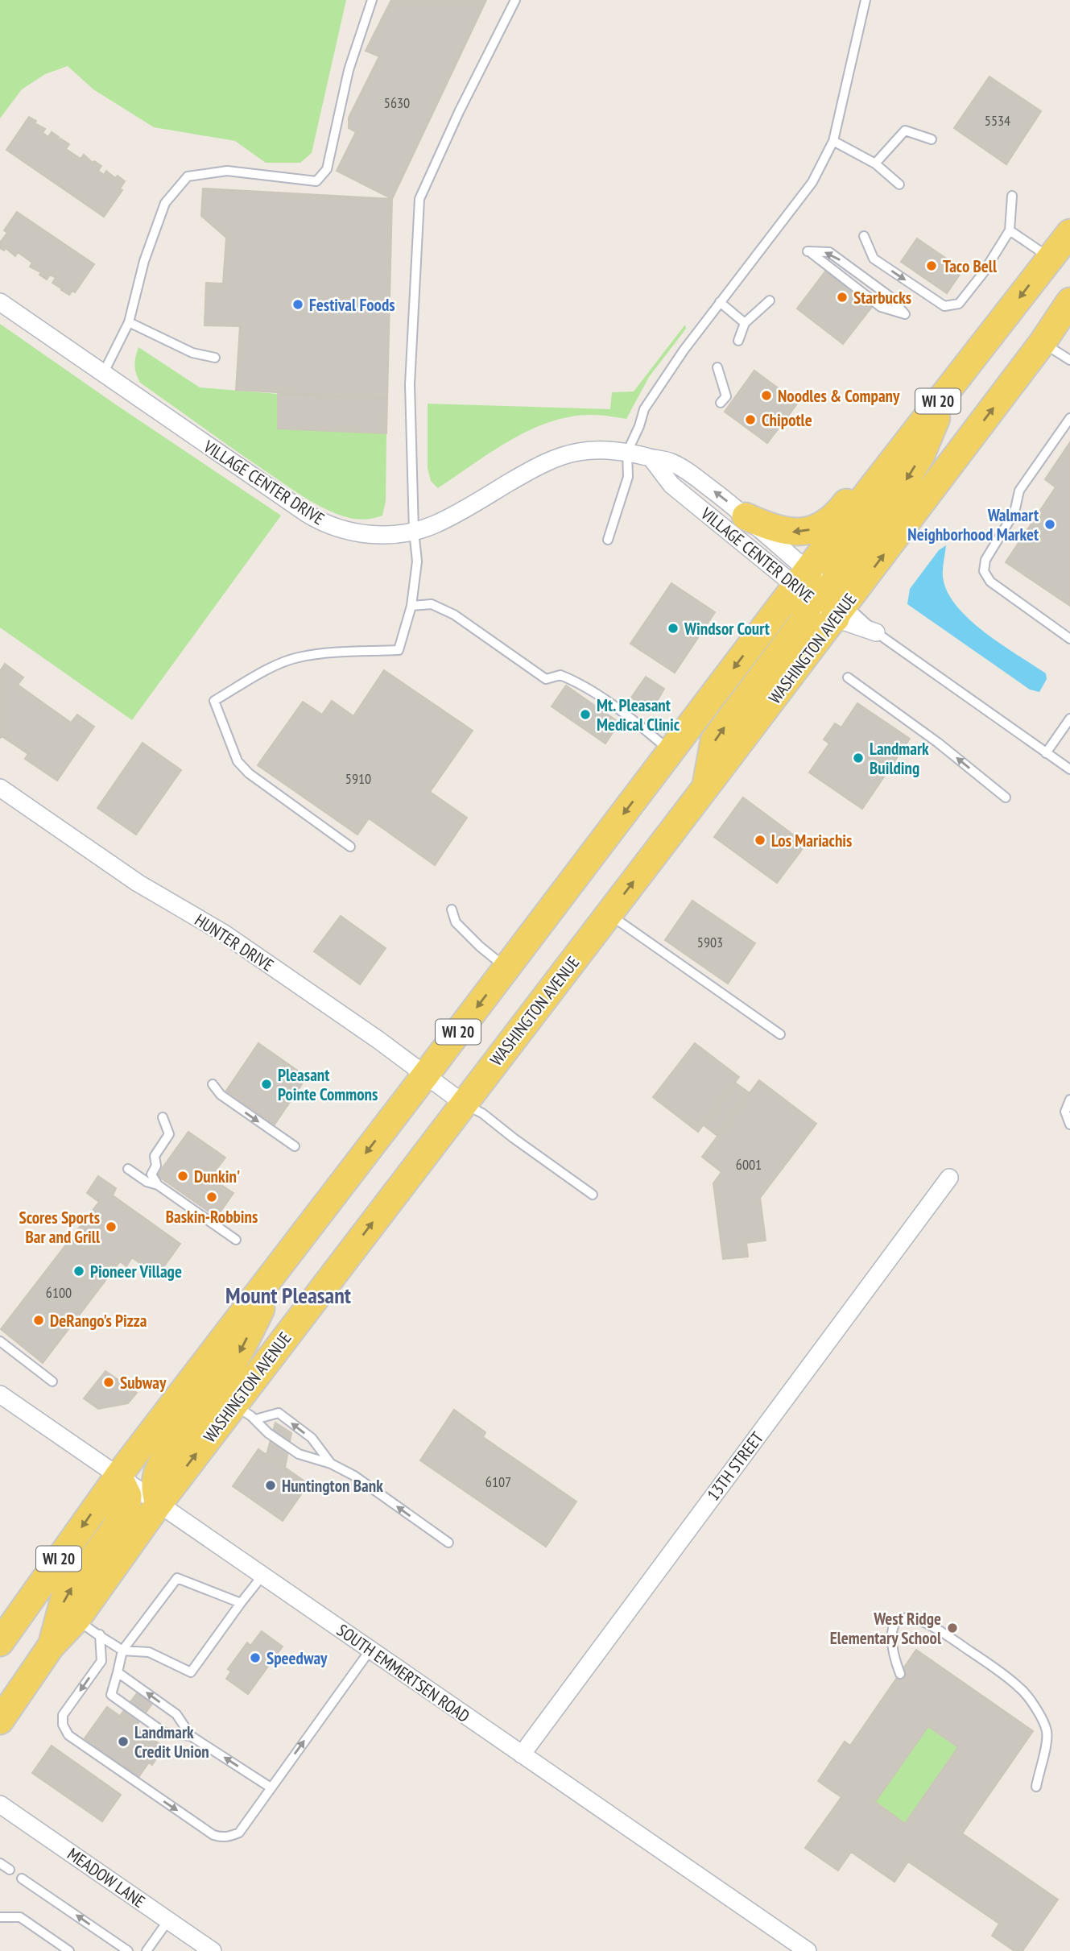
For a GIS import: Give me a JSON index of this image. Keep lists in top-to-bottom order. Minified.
{"streets":{"main road":["WI 20","WASHINGTON AVENUE"],"street":["VILLAGE CENTER DRIVE","HUNTER DRIVE","13TH STREET","SOUTH EMMERTSEN ROAD","MEADOW LANE"]},"crossings":[["VILLAGE CENTER DRIVE","WASHINGTON AVENUE"],["WASHINGTON AVENUE","HUNTER DRIVE"],["WASHINGTON AVENUE","SOUTH EMMERTSEN ROAD"],["13TH STREET","SOUTH EMMERTSEN ROAD"]],"districts":["Mount Pleasant"],"places":["Taco Bell","Starbucks","Festival Foods","Noodles & Company","Chipotle","Walmart Neighborhood Market","Windsor Court","Mt. Pleasant Medical Clinic","Landmark Building","Los Mariachis","Pleasant Pointe Commons","Dunkin'","Baskin-Robbins","Scores Sports Bar and Grill","Pioneer Village","DeRango's Pizza","Subway","Huntington Bank","West Ridge Elementary School","Speedway","Landmark Credit Union"],"house_numbers":["5630","5534","5910","5903","6001","6100","6107"]}
